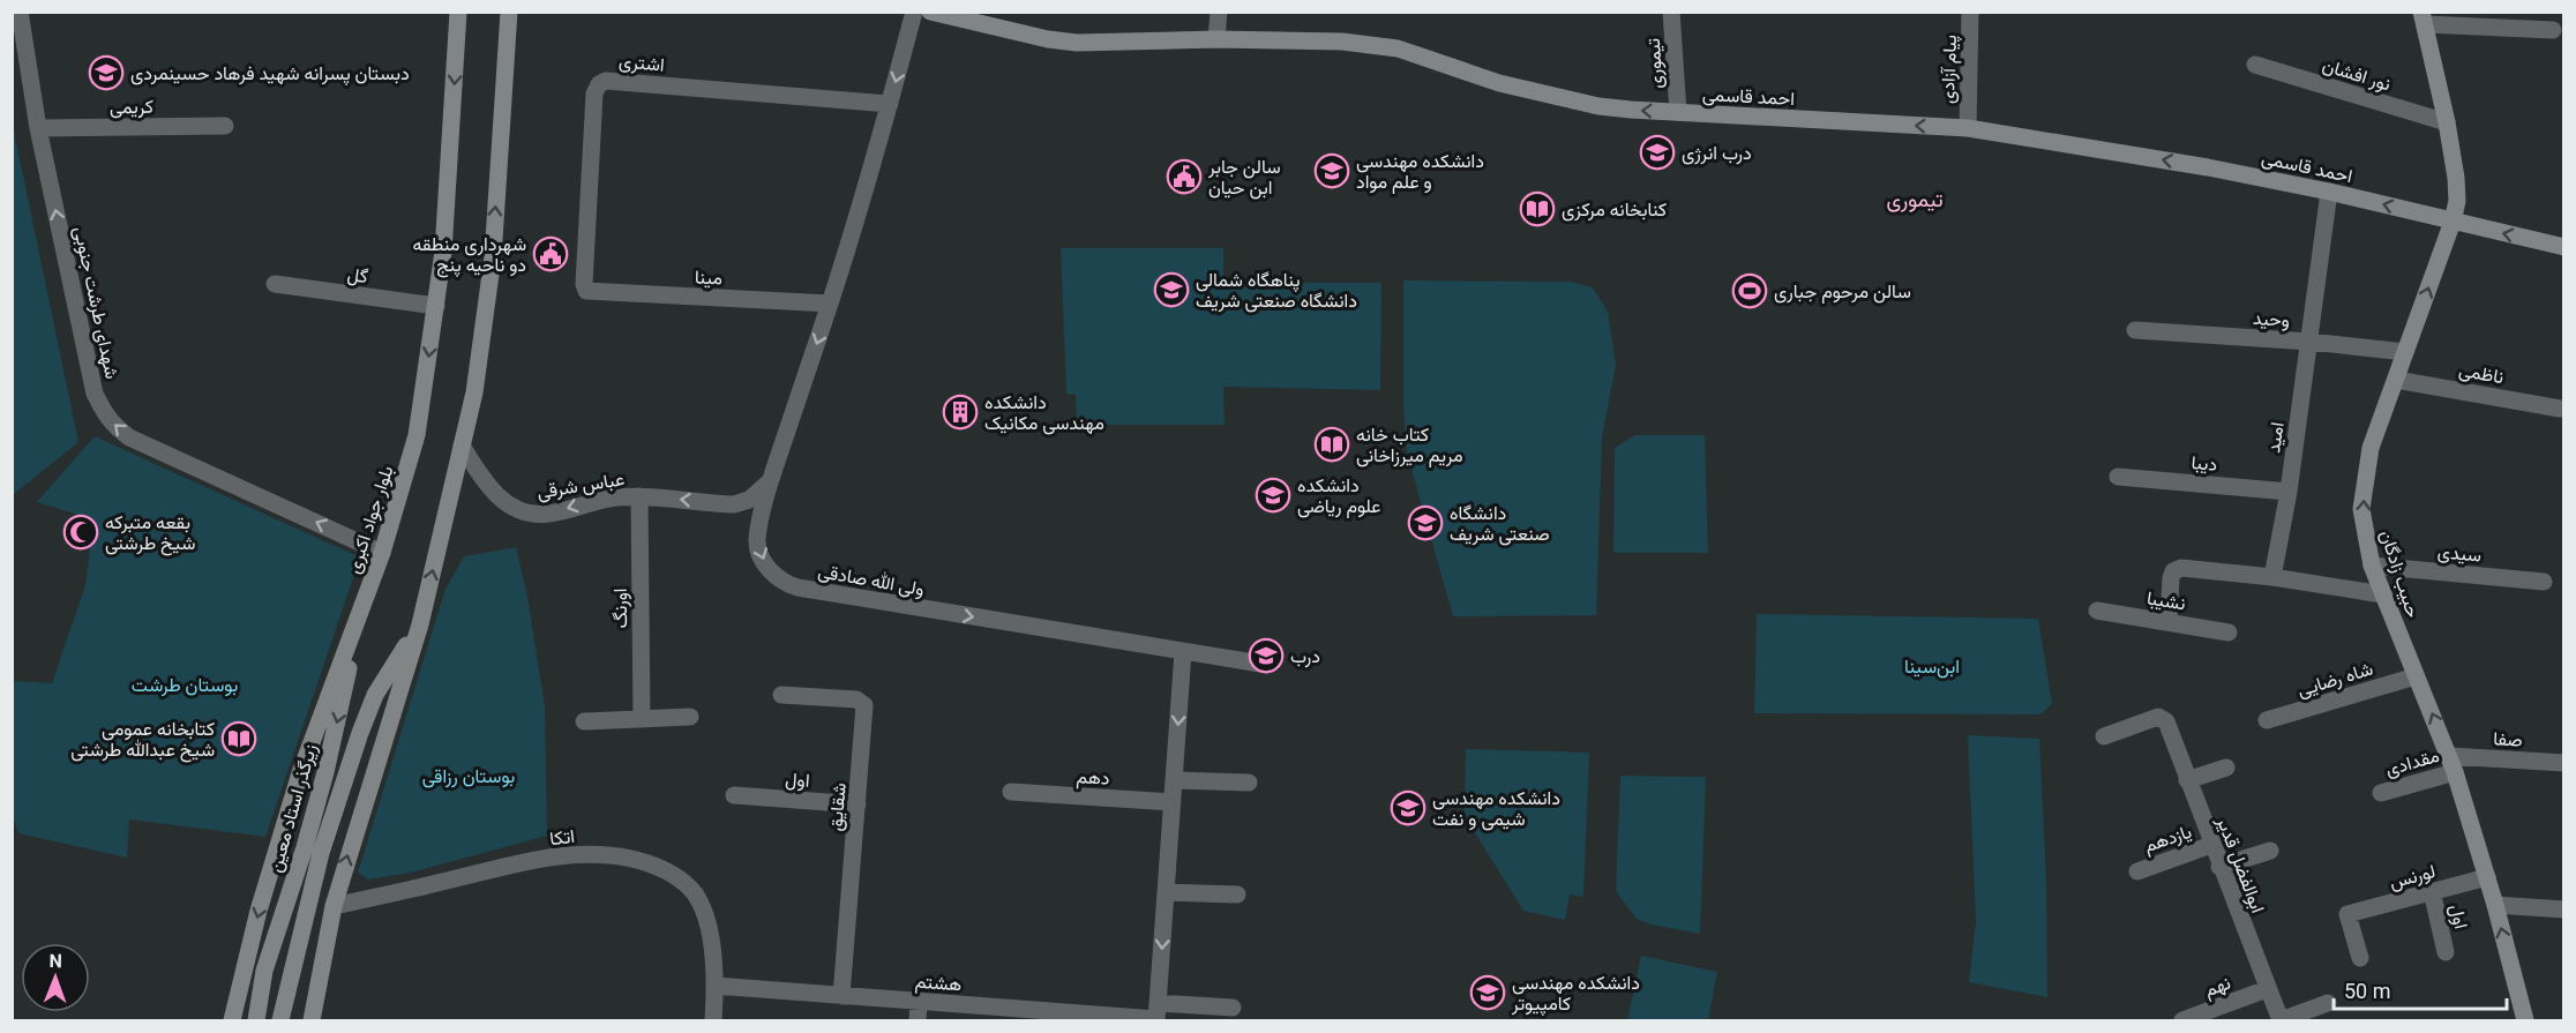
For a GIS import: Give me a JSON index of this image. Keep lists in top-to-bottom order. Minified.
{"streets":{"main road":["احمد قاسمی","بلوار جواد اکبری","حبیب زادگان","زیرگذر استاد معین"],"street":["اشتری","تیموری","پیام آزادی","نور افشان","کریمی","گل","مینا","شهدای طرشت جنوبی","وحید","ناظمی","امید","دیبا","عباس شرقی","سیدی","ولی الله صادقی","نشیبا","اورنگ","شاه رضایی","صفا","مقدادی","دهم","اول","شقایق","اتکا","یازدهم","ابوالفضل قدیر","لورنس","هشتم","نهم"]},"crossings":[["اشتری","مینا"],["اشتری","ولی الله صادقی"],["تیموری","احمد قاسمی"],["پیام آزادی","احمد قاسمی"],["نور افشان","حبیب زادگان"],["احمد قاسمی","امید"],["احمد قاسمی","حبیب زادگان"],["کریمی","شهدای طرشت جنوبی"],["گل","بلوار جواد اکبری"],["مینا","ولی الله صادقی"],["شهدای طرشت جنوبی","بلوار جواد اکبری"],["وحید","امید"],["وحید","حبیب زادگان"],["ناظمی","حبیب زادگان"],["امید","دیبا"],["امید","نشیبا"],["عباس شرقی","ولی الله صادقی"],["عباس شرقی","اورنگ"],["بلوار جواد اکبری","زیرگذر استاد معین"],["سیدی","حبیب زادگان"],["حبیب زادگان","شاه رضایی"],["حبیب زادگان","صفا"],["حبیب زادگان","مقدادی"],["حبیب زادگان","لورنس"],["صفا","مقدادی"],["اول","شقایق"],["اول","لورنس"],["شقایق","هشتم"],["اتکا","هشتم"],["یازدهم","ابوالفضل قدیر"],["ابوالفضل قدیر","نهم"]],"one_way":["احمد قاسمی","شهدای طرشت جنوبی","عباس شرقی","حبیب زادگان"],"districts":["تیموری"],"parks":["ابن‌سینا","بوستان طرشت","بوستان رزاقی"],"places":{"school or university":["دبستان پسرانه شهيد فرهاد حسينمردی","درب انرژی","دانشکده مهندسی و علم مواد","پناهگاه شمالی دانشگاه صنعتی شریف","دانشکده علوم ریاضی","دانشگاه صنعتی شریف","درب","دانشکده مهندسی شیمی و نفت","دانشکده مهندسی کامپیوتر"],"public building":["سالن جابر ابن حیان","شهرداری منطقه دو ناحیه پنج"],"library":["کنابخانه مرکزی","کتاب خانه مریم میرزاخانی","کتابخانه عمومی شیخ عبدالله طرشتی"],"sports":["سالن مرحوم جباری"],"building":["دانشکده مهندسی مکانیک"],"mosque":["بقعه متبرکه شیخ طرشتی"]},"scale_bar":"50 m","north":"top"}
